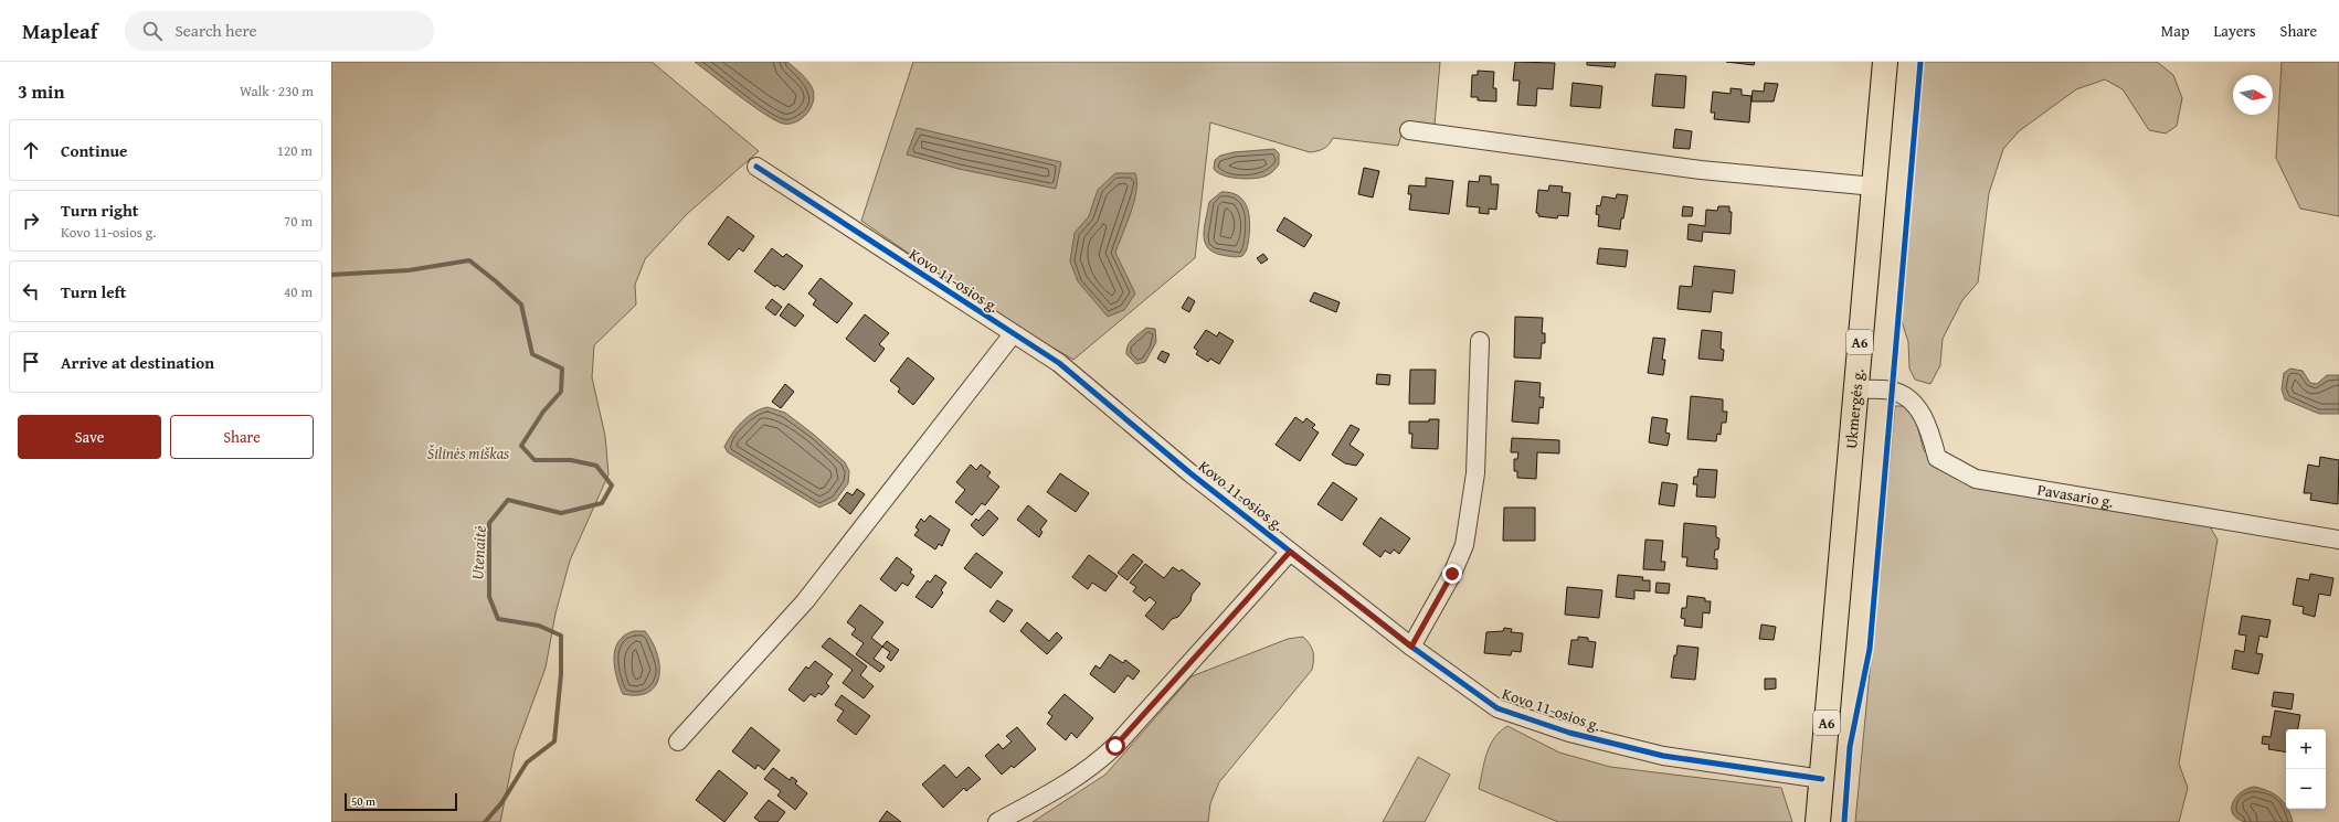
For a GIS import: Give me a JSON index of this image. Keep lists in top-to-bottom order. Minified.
{"streets":{"highway":["A6","Ukmergės g."],"street":["Kovo 11-osios g.","Pavasario g."]},"crossings":[["Kovo 11-osios g.","A6"],["Kovo 11-osios g.","Ukmergės g."],["A6","Ukmergės g."],["Ukmergės g.","Pavasario g."]],"water":["Utenaitė"],"parks":["Šilinės miškas"],"scale_bar":"50 m","north":"right","page":{"header":"Mapleaf","search":"Search here","nav":["Map","Layers","Share"],"heading":["3 min","Walk · 230 m"],"list":[["Continue","120 m"],["Turn right","Kovo 11-osios g.","70 m"],["Turn left","40 m"],"Arrive at destination"],"buttons":["Save","Share"],"map_buttons":["+","−"],"scale":"50 m"}}
